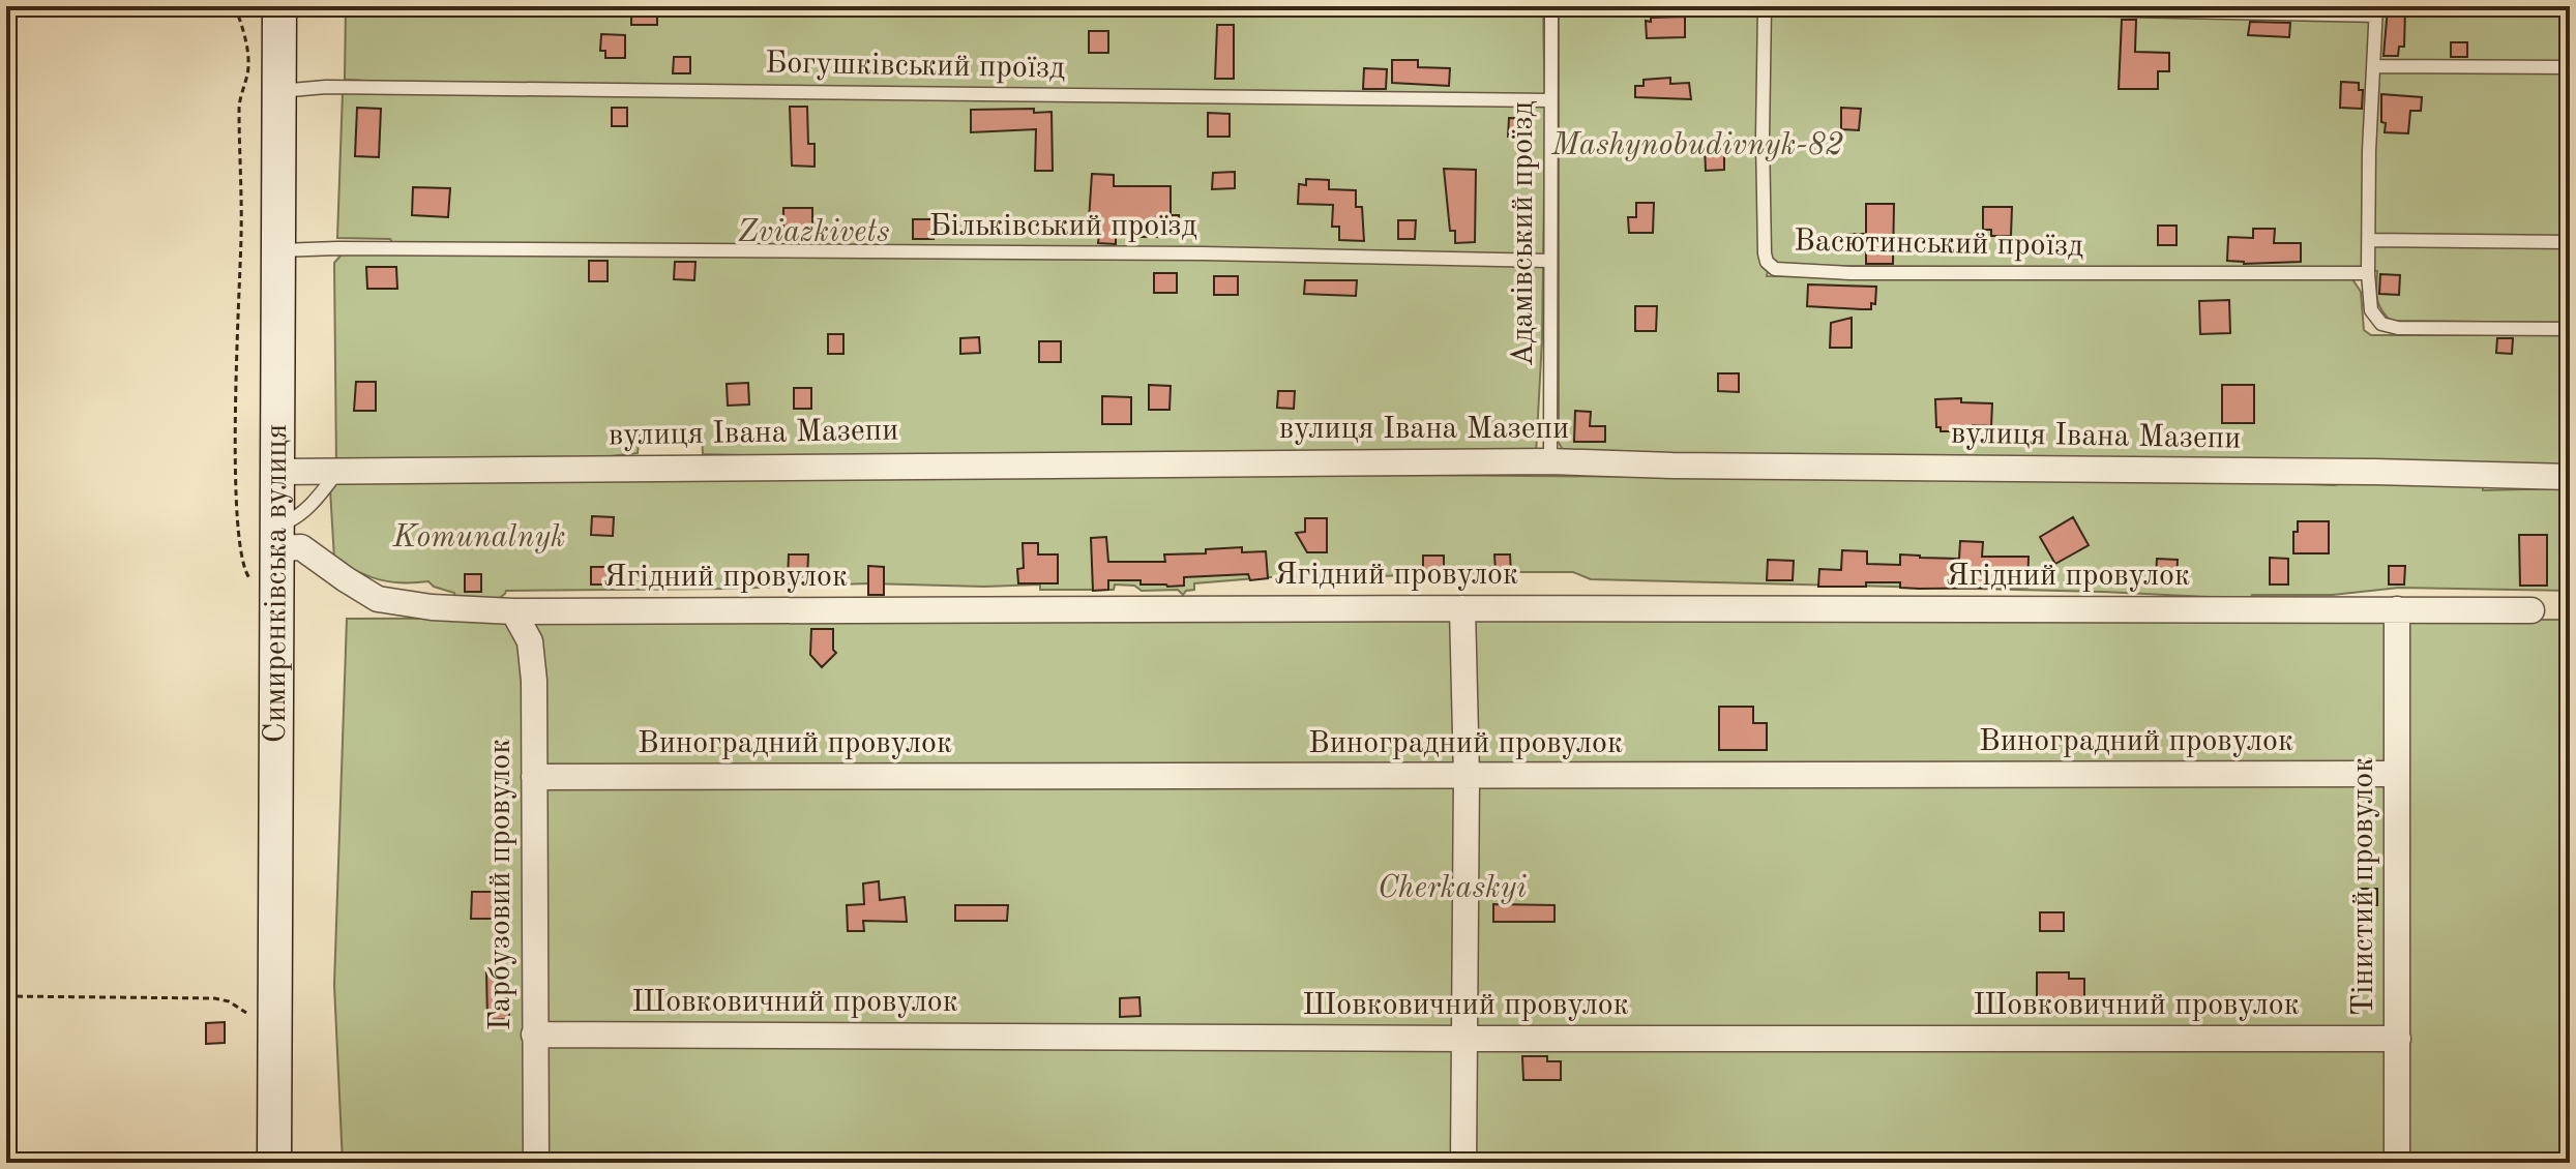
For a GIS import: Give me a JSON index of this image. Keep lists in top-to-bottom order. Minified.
{"streets":{"main road":["Симиренківська вулиця"],"street":["вулиця Івана Мазепи","Ягідний провулок","Виноградний провулок","Гарбузовий провулок","Тінистий провулок","Шовковичний провулок"],"lane":["Богушківський проїзд","Більківський проїзд","Адамівський проїзд","Васютинський проїзд"]},"crossings":[["Богушківський проїзд","Адамівський проїзд"],["Богушківський проїзд","Симиренківська вулиця"],["Більківський проїзд","Адамівський проїзд"],["Більківський проїзд","Симиренківська вулиця"],["Адамівський проїзд","вулиця Івана Мазепи"],["вулиця Івана Мазепи","Симиренківська вулиця"],["Ягідний провулок","Симиренківська вулиця"],["Ягідний провулок","Гарбузовий провулок"],["Ягідний провулок","Тінистий провулок"],["Виноградний провулок","Гарбузовий провулок"],["Виноградний провулок","Тінистий провулок"],["Гарбузовий провулок","Шовковичний провулок"],["Тінистий провулок","Шовковичний провулок"]],"parks":["Mashynobudivnyk-82","Zviazkivets","Komunalnyk","Cherkaskyi"]}
